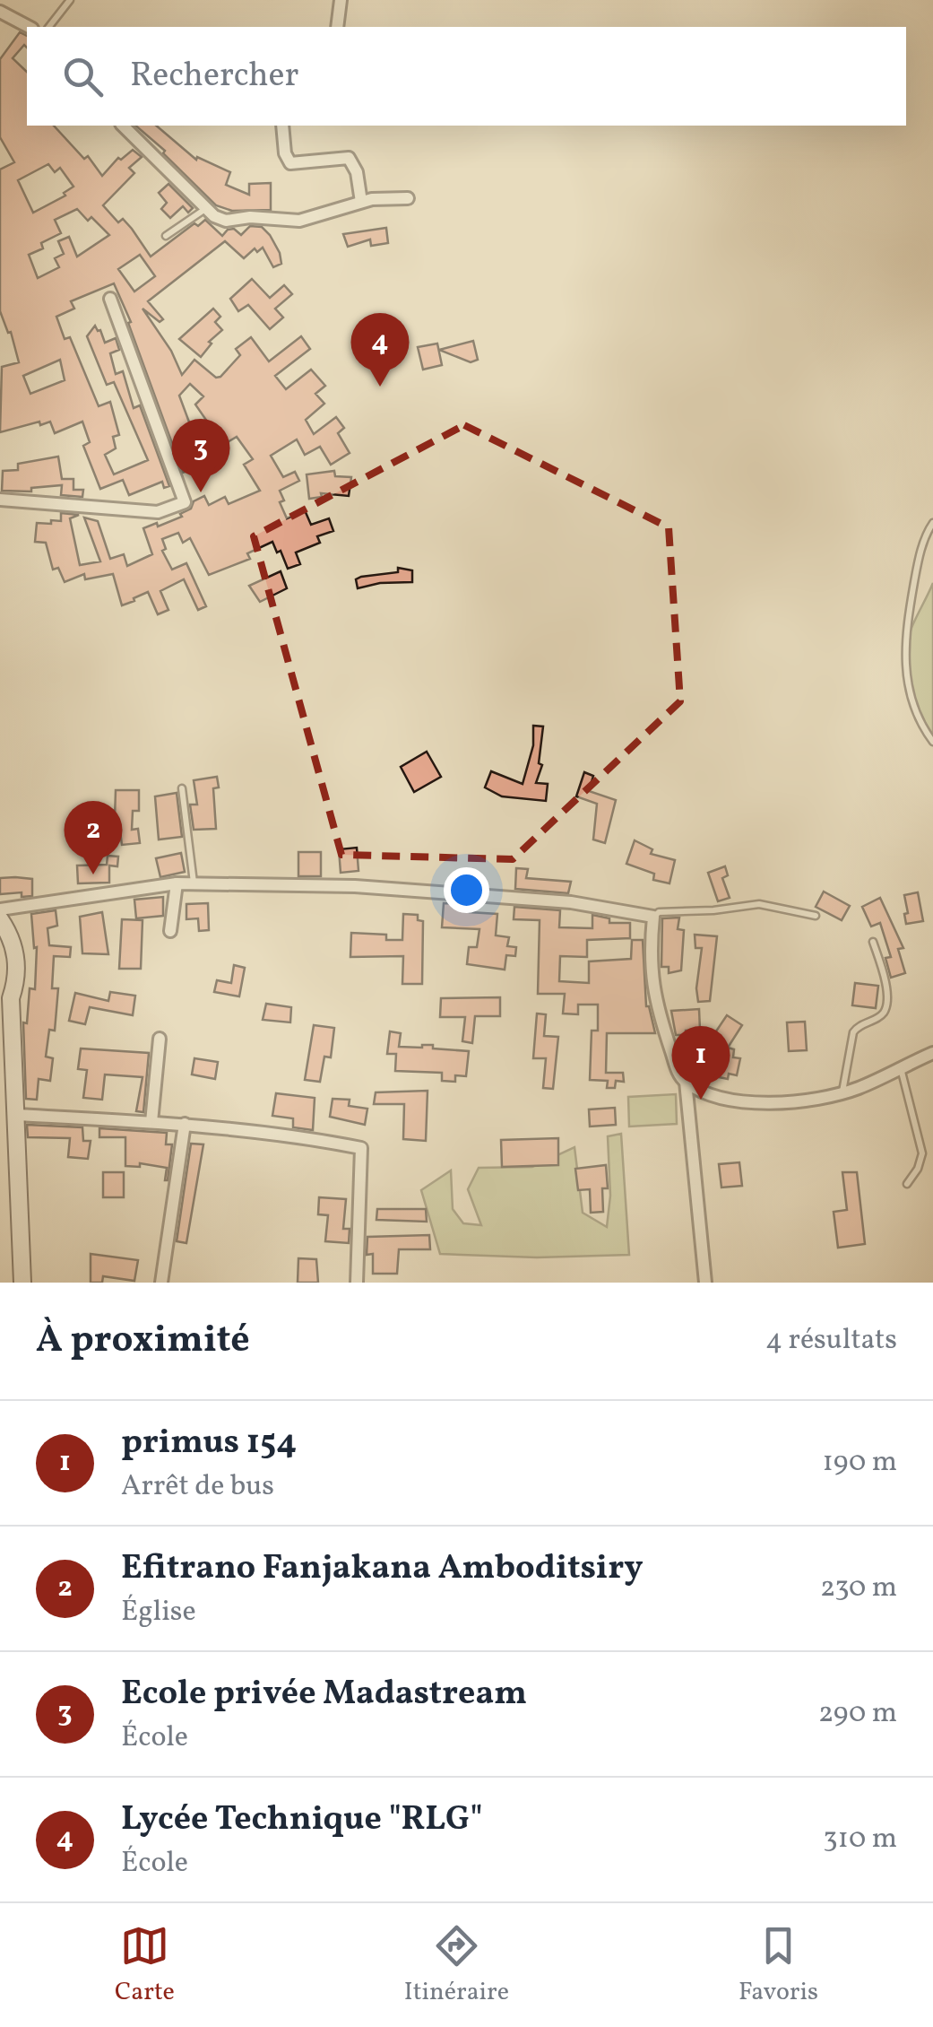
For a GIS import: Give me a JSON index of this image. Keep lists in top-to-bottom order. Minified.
{"page":{"search":"Rechercher","pins":["4","3","2","1"],"heading":["À proximité","4 résultats"],"list":[{"mark":"1","name":"primus 154","note":"Arrêt de bus","value":"190 m"},{"mark":"2","name":"Efitrano Fanjakana Amboditsiry","note":"Église","value":"230 m"},{"mark":"3","name":"Ecole privée Madastream","note":"École","value":"290 m"},{"mark":"4","name":"Lycée Technique \"RLG\"","note":"École","value":"310 m"}],"nav":["Carte","Itinéraire","Favoris"]}}
